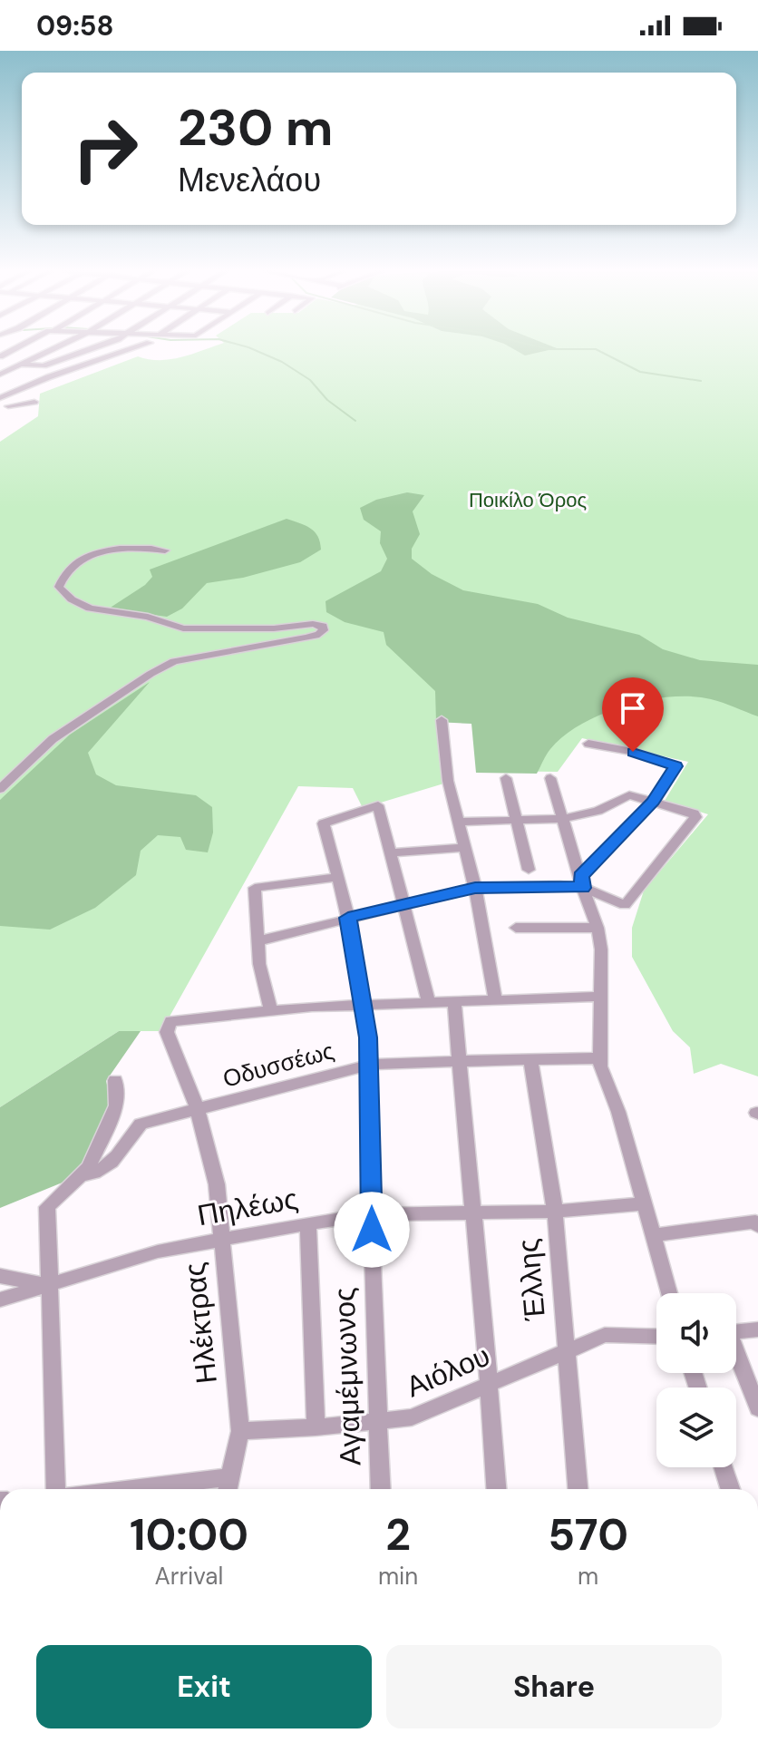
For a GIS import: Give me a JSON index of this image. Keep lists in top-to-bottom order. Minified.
{"streets":{"street":["Οδυσσέως","Πηλέως","Έλλης","Ηλέκτρας","Αιόλου","Αγαμέμνωνος"]},"crossings":[["Οδυσσέως","Έλλης"],["Οδυσσέως","Ηλέκτρας"],["Οδυσσέως","Αγαμέμνωνος"],["Πηλέως","Έλλης"],["Πηλέως","Ηλέκτρας"],["Πηλέως","Αγαμέμνωνος"],["Έλλης","Αιόλου"],["Ηλέκτρας","Αιόλου"],["Αιόλου","Αγαμέμνωνος"]],"parks":["Ποικίλο Όρος"],"page":{"status":"09:58","turn":["230 m","Μενελάου"],"eta":["10:00","Arrival","2","min","570","m"],"buttons":["Exit","Share"]}}
